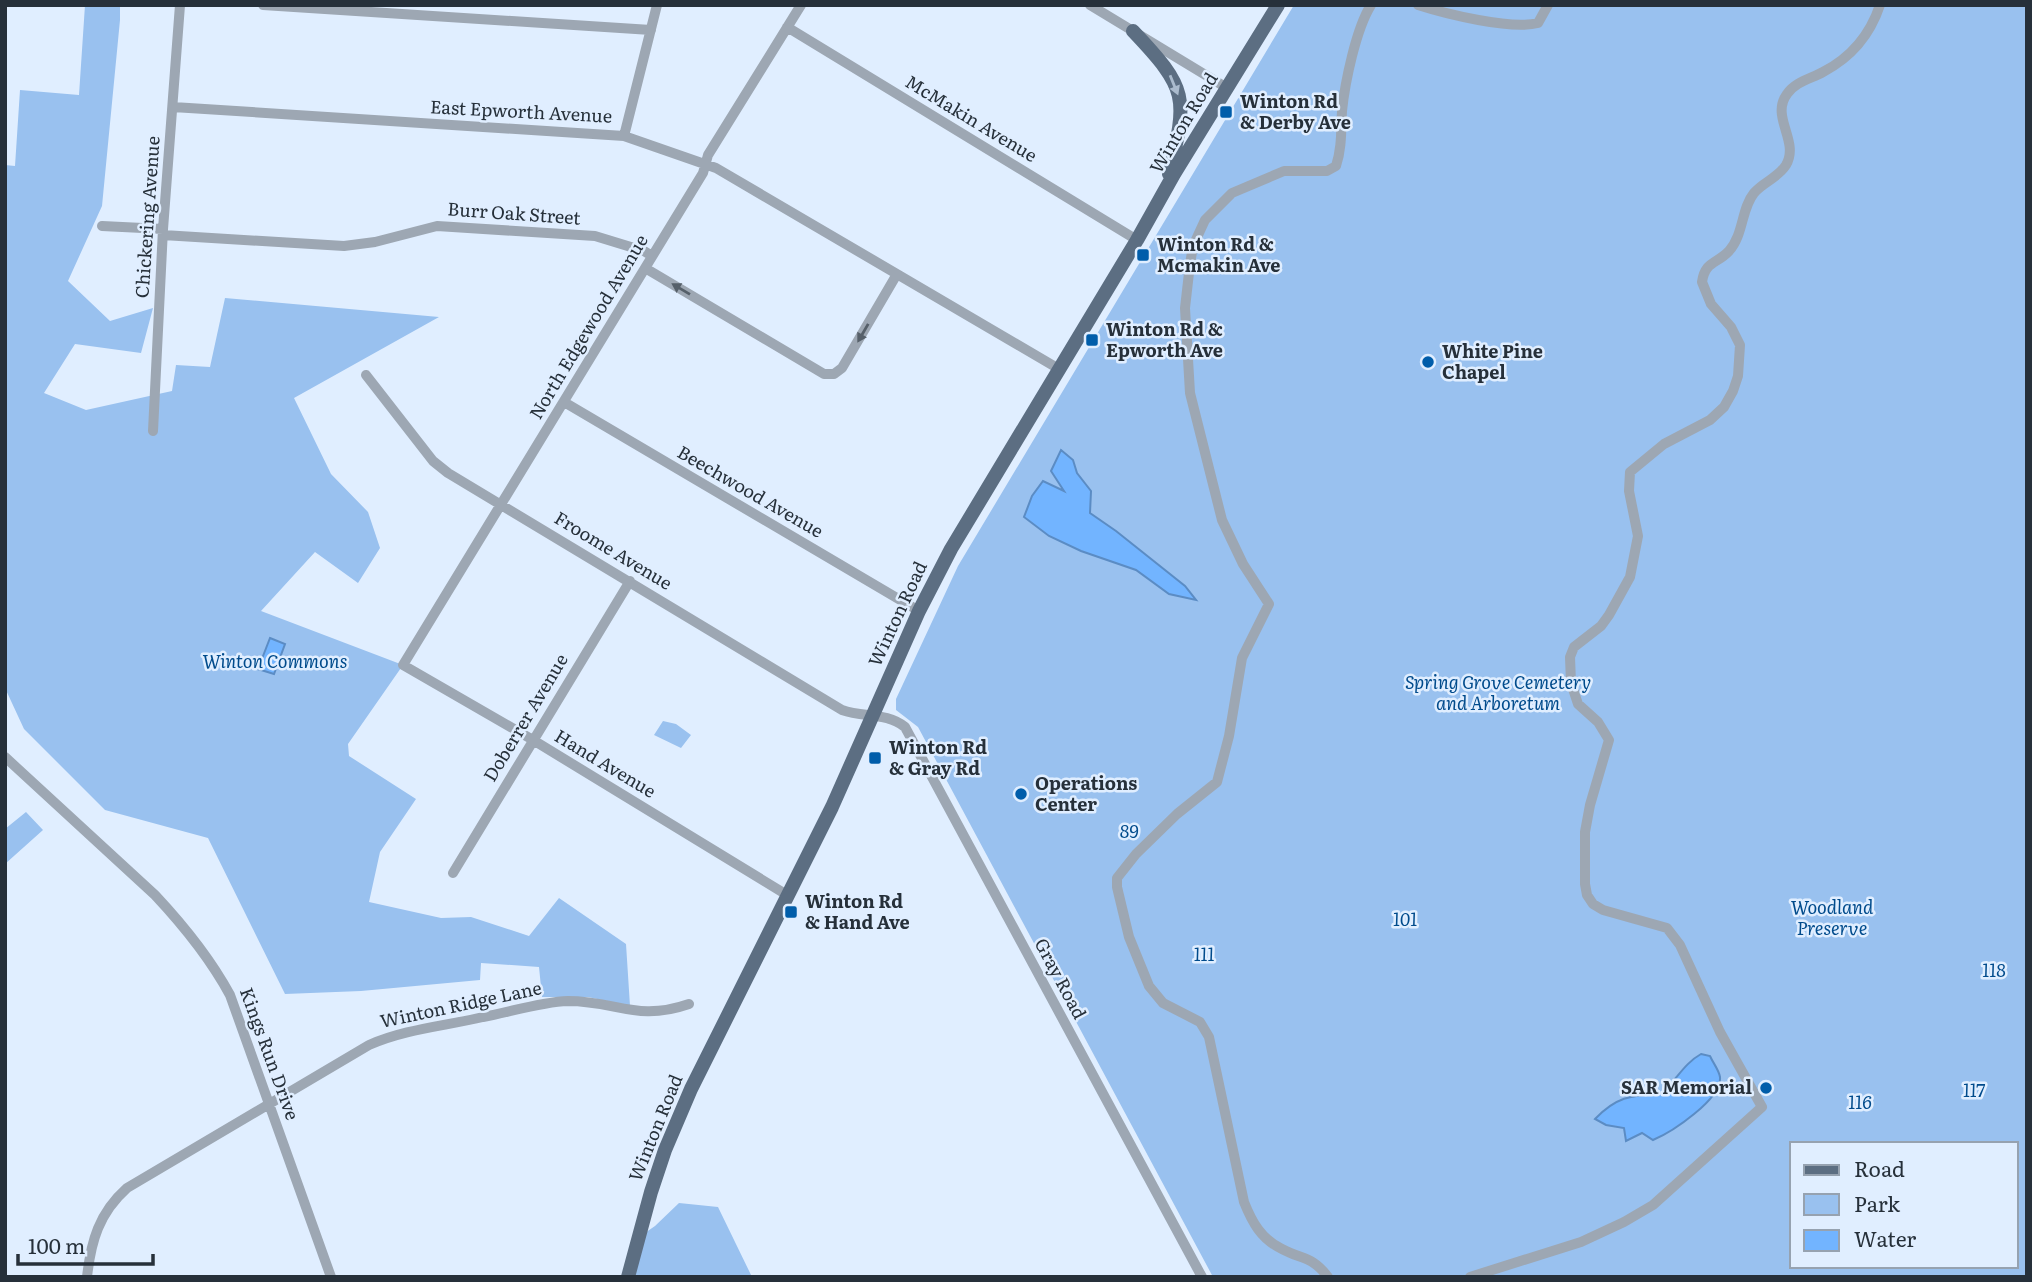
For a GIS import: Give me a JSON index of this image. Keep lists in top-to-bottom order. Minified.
{"streets":{"main road":["Winton Road"],"street":["East Epworth Avenue","McMakin Avenue","Burr Oak Street","Chickering Avenue","North Edgewood Avenue","Beechwood Avenue","Froome Avenue","Doberrer Avenue","Hand Avenue","Gray Road","Winton Ridge Lane","Kings Run Drive"]},"crossings":[["East Epworth Avenue","Winton Road"],["East Epworth Avenue","Chickering Avenue"],["East Epworth Avenue","North Edgewood Avenue"],["McMakin Avenue","Winton Road"],["McMakin Avenue","North Edgewood Avenue"],["Winton Road","Beechwood Avenue"],["Winton Road","Froome Avenue"],["Winton Road","Hand Avenue"],["Winton Road","Gray Road"],["Burr Oak Street","Chickering Avenue"],["Burr Oak Street","North Edgewood Avenue"],["North Edgewood Avenue","Beechwood Avenue"],["North Edgewood Avenue","Froome Avenue"],["North Edgewood Avenue","Hand Avenue"],["Froome Avenue","Doberrer Avenue"],["Froome Avenue","Gray Road"],["Doberrer Avenue","Hand Avenue"],["Winton Ridge Lane","Kings Run Drive"]],"parks":["Winton Commons","Spring Grove Cemetery and Arboretum","89","Woodland Preserve","101","111","118","117","116"],"places":{"transit":["Winton Rd & Derby Ave","Winton Rd & Mcmakin Ave","Winton Rd & Epworth Ave","Winton Rd & Gray Rd","Winton Rd & Hand Ave"],"other":["White Pine Chapel","Operations Center","SAR Memorial"]},"legend":["Road","Park","Water"],"scale_bar":"100 m"}
